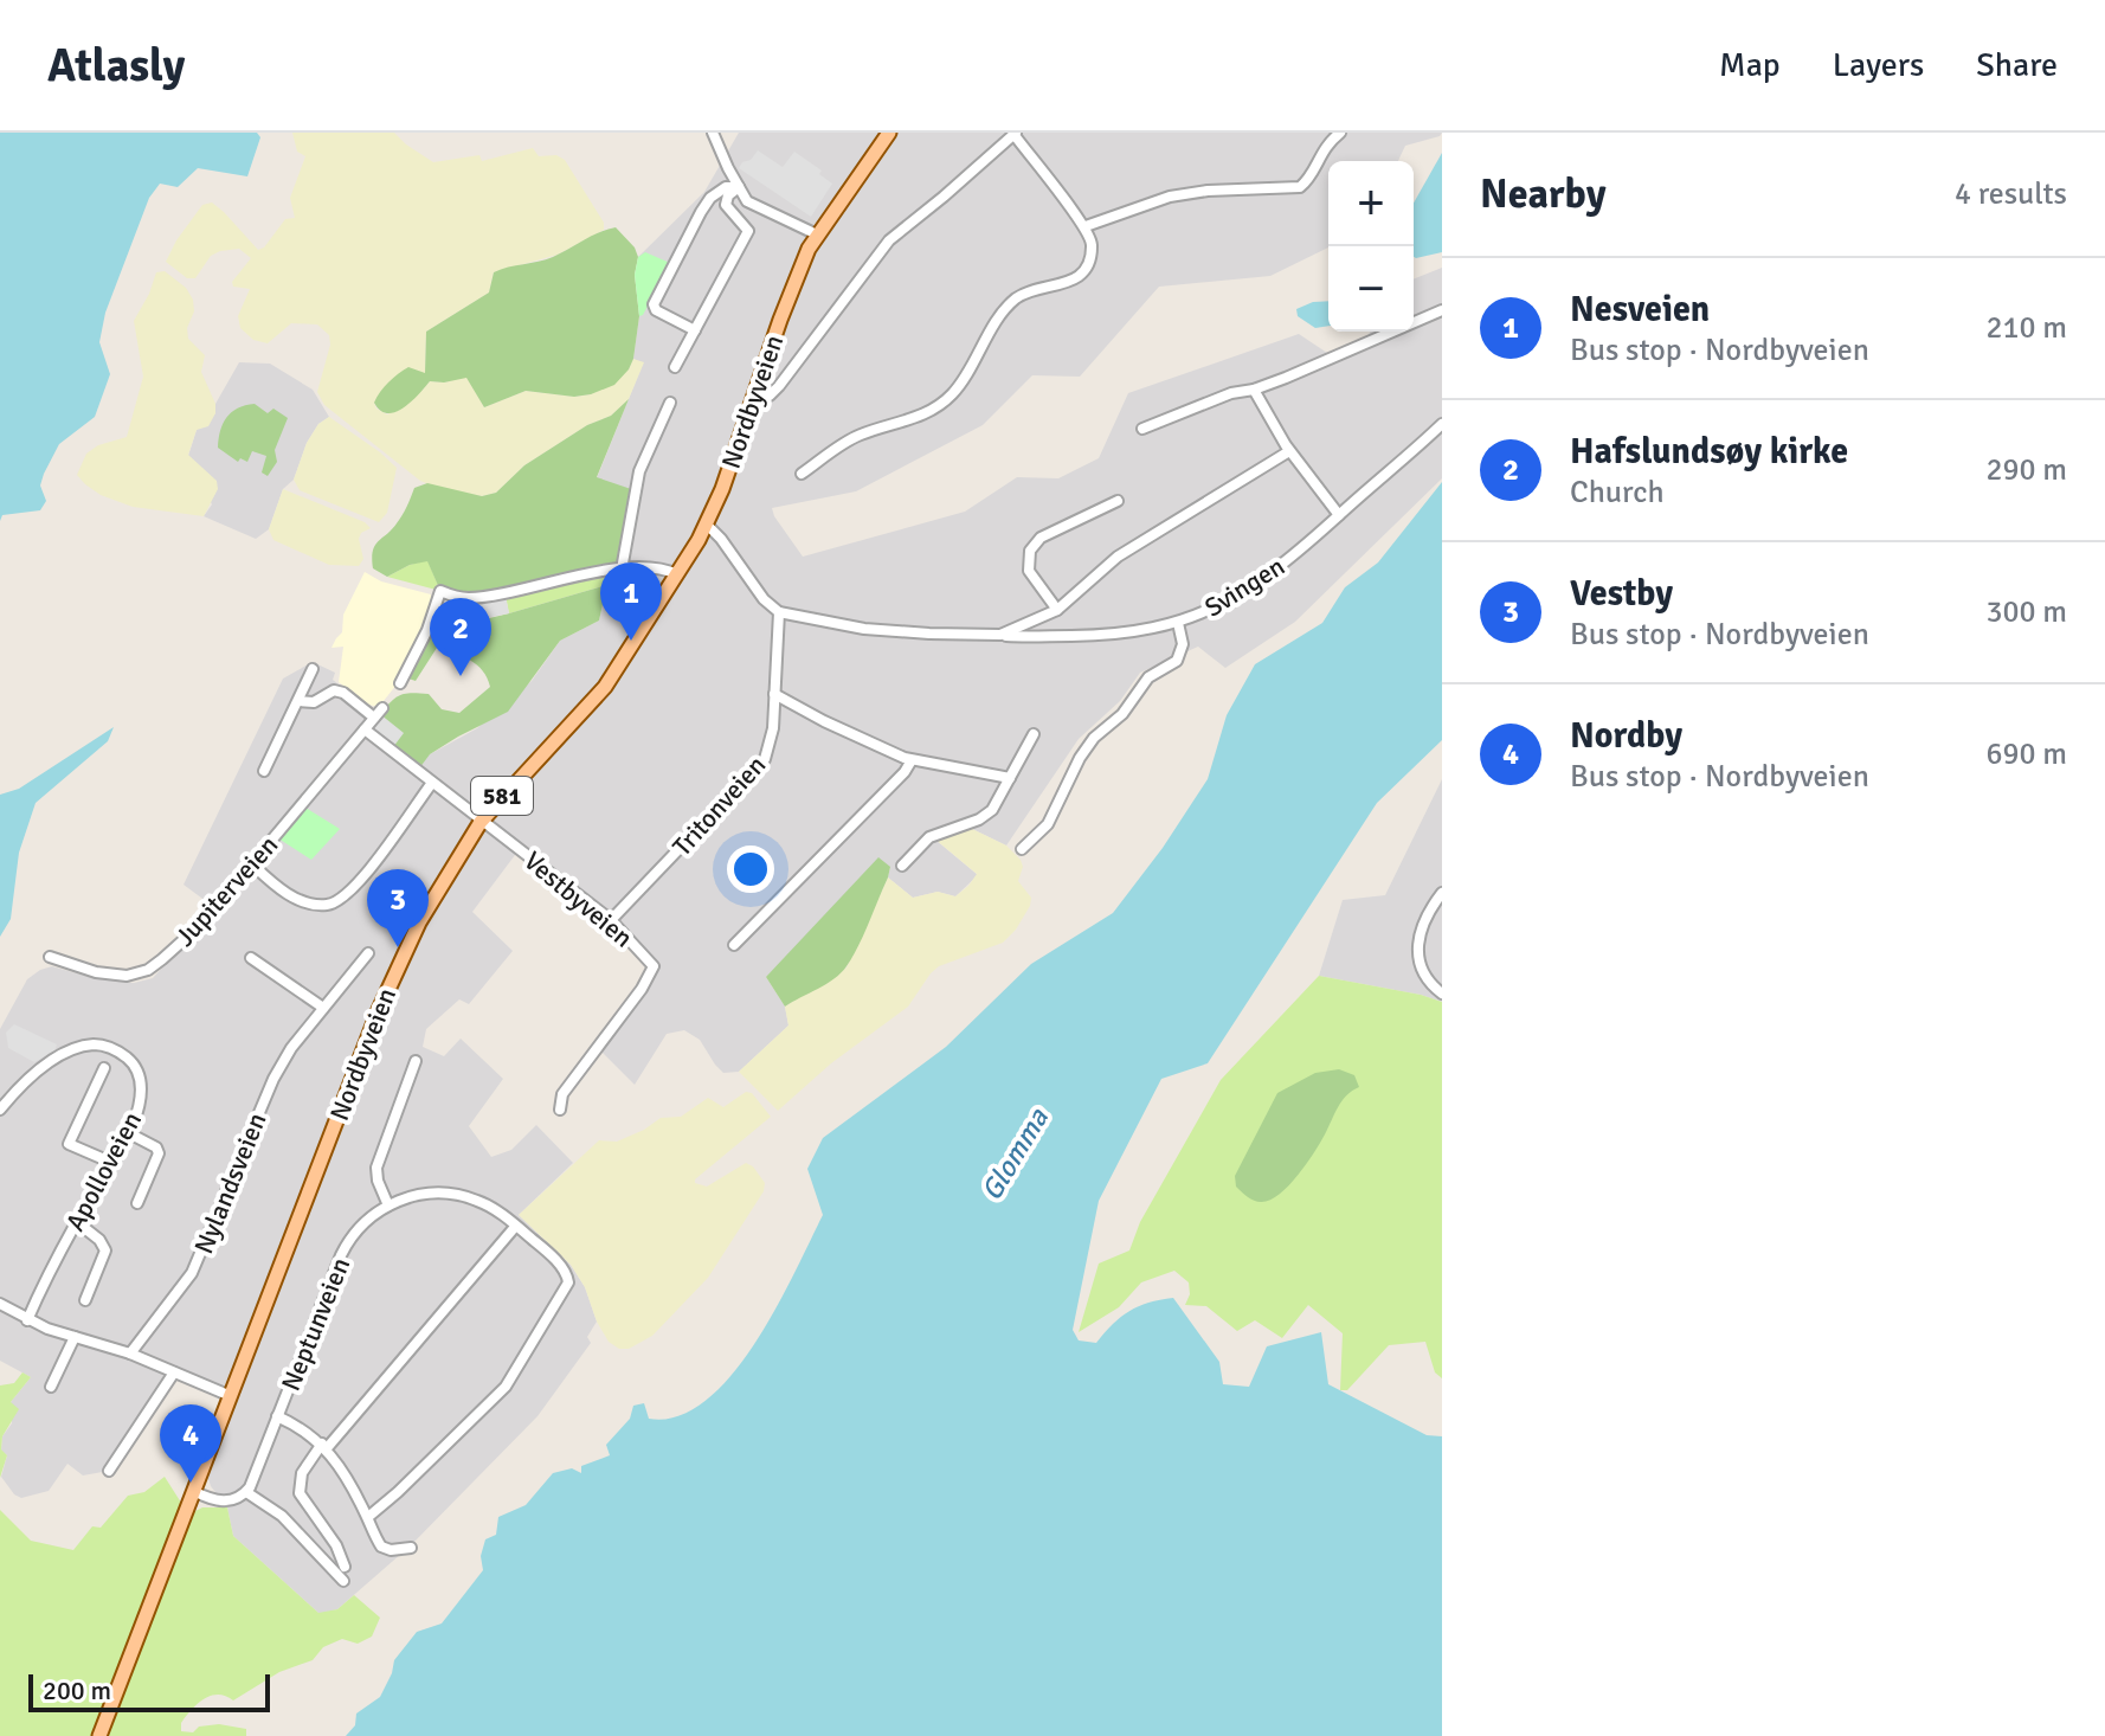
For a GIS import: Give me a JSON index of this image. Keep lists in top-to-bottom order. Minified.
{"streets":{"main road":["Nordbyveien","581"],"street":["Svingen","Tritonveien","Jupiterveien","Vestbyveien","Apolloveien","Nylandsveien","Neptunveien"]},"crossings":[["Nordbyveien","Vestbyveien"],["Svingen","Tritonveien"],["Tritonveien","Vestbyveien"],["Jupiterveien","Vestbyveien"]],"water":["Glomma"],"scale_bar":"200 m","page":{"header":"Atlasly","nav":["Map","Layers","Share"],"heading":["Nearby","4 results"],"map_buttons":["+","−"],"list":[{"mark":"1","name":"Nesveien","note":"Bus stop · Nordbyveien","value":"210 m"},{"mark":"2","name":"Hafslundsøy kirke","note":"Church","value":"290 m"},{"mark":"3","name":"Vestby","note":"Bus stop · Nordbyveien","value":"300 m"},{"mark":"4","name":"Nordby","note":"Bus stop · Nordbyveien","value":"690 m"}],"pins":["1","2","3","4"],"scale":"200 m"}}
